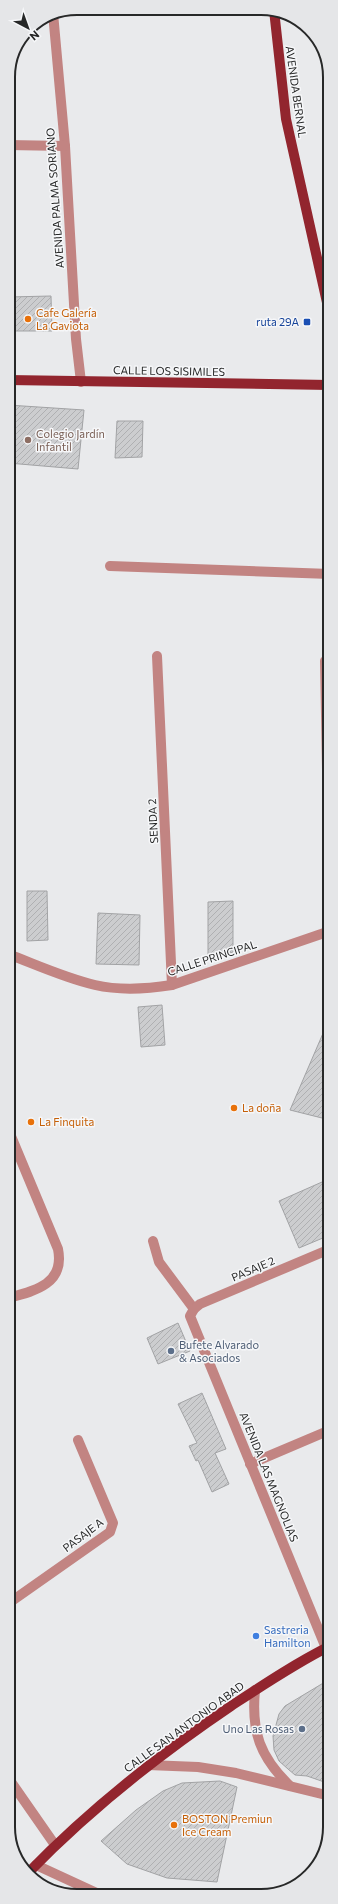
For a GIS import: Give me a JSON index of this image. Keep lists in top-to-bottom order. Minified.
{"streets":{"main road":["AVENIDA BERNAL","CALLE LOS SISIMILES","CALLE SAN ANTONIO ABAD"],"street":["AVENIDA PALMA SORIANO","SENDA 2","CALLE PRINCIPAL","PASAJE 2","AVENIDA LAS MAGNOLIAS","PASAJE A"]},"crossings":[["AVENIDA PALMA SORIANO","CALLE LOS SISIMILES"],["SENDA 2","CALLE PRINCIPAL"],["PASAJE 2","AVENIDA LAS MAGNOLIAS"]],"places":{"other":["Cafe Galería La Gaviota","Colegio Jardín Infantil","La doña","La Finquita","Bufete Alvarado & Asociados","Sastreria Hamilton","Uno Las Rosas","BOSTON Premiun Ice Cream"],"transit":["ruta 29A"]},"north":"bottom right"}
